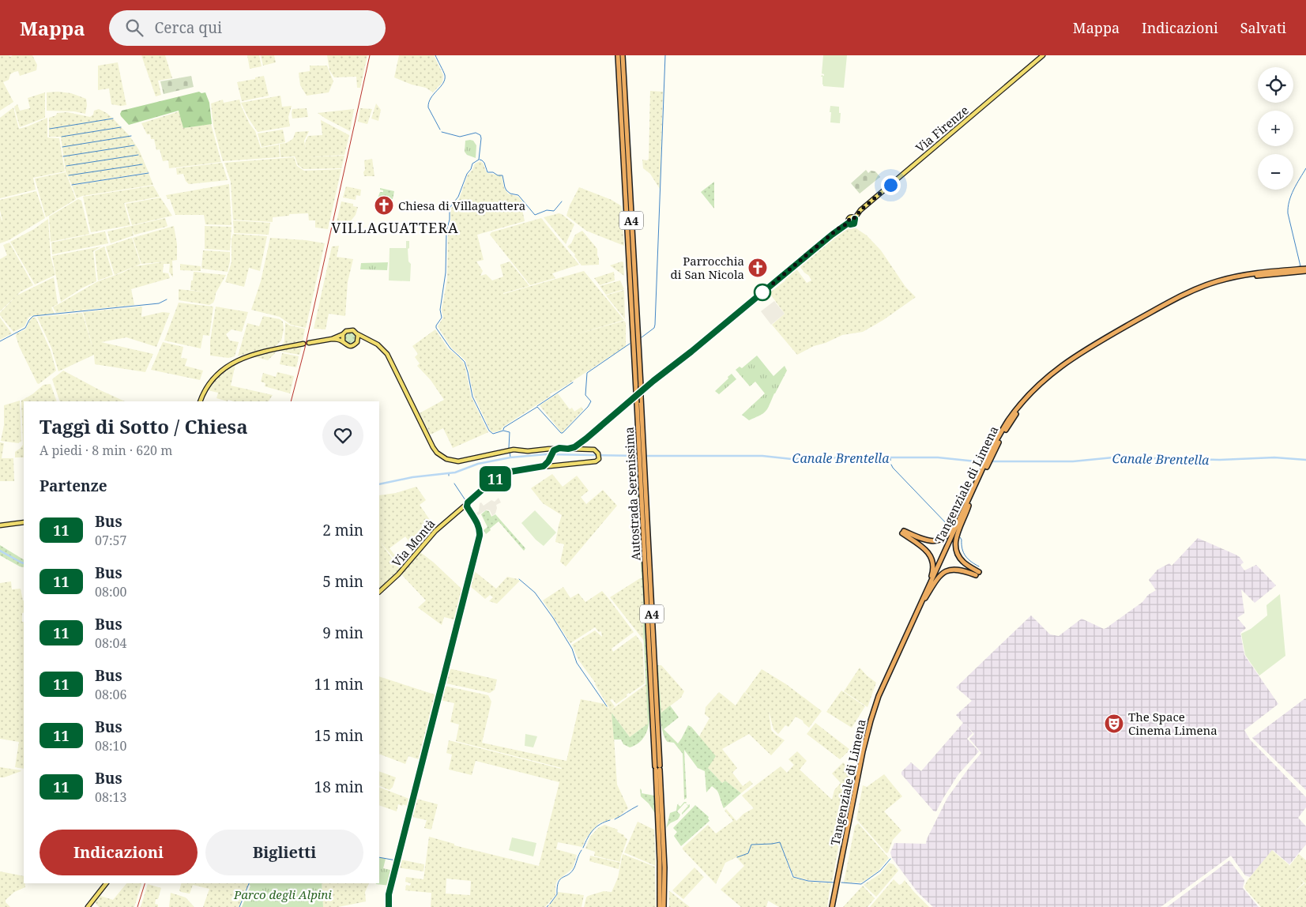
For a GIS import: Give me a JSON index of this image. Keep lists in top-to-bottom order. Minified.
{"streets":{"highway":["A4","Tangenziale di Limena","Autostrada Serenissima"],"main road":["Via Firenze","Via Montà"]},"crossings":[["Via Firenze","Autostrada Serenissima"]],"districts":["VILLAGUATTERA"],"water":["Canale Brentella"],"parks":["Parco degli Alpini"],"places":{"church":["Chiesa di Villaguattera","Parrocchia di San Nicola"],"theatre":["The Space Cinema Limena"]},"lines":["bus line 11"],"page":{"header":"Mappa","search":"Cerca qui","nav":["Mappa","Indicazioni","Salvati"],"on_map":"11","map_buttons":["+","−"],"heading":[["Taggì di Sotto / Chiesa","A piedi · 8 min · 620 m"],"Partenze"],"list":[{"mark":"11","name":"Bus","note":"07:57","value":"2 min"},{"mark":"11","name":"Bus","note":"08:00","value":"5 min"},{"mark":"11","name":"Bus","note":"08:04","value":"9 min"},{"mark":"11","name":"Bus","note":"08:06","value":"11 min"},{"mark":"11","name":"Bus","note":"08:10","value":"15 min"},{"mark":"11","name":"Bus","note":"08:13","value":"18 min"}],"buttons":["Indicazioni","Biglietti"]}}
